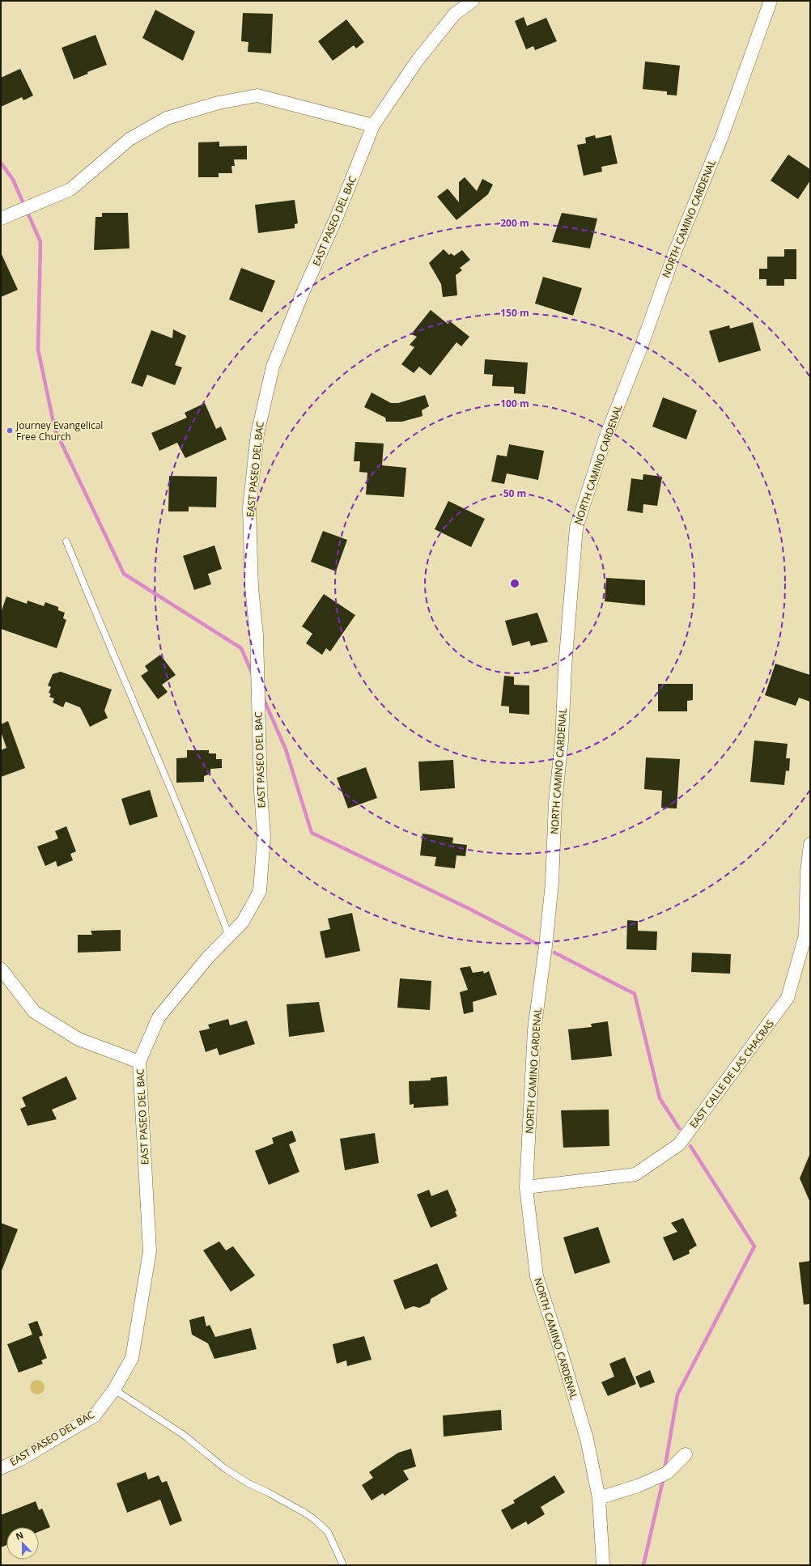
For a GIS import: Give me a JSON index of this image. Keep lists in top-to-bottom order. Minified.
{"streets":{"street":["NORTH CAMINO CARDENAL","EAST PASEO DEL BAC","EAST CALLE DE LAS CHACRAS"]},"crossings":[["NORTH CAMINO CARDENAL","EAST CALLE DE LAS CHACRAS"]],"places":["Journey Evangelical Free Church"],"north":"top","rings":["200 m","150 m","100 m","50 m"]}
